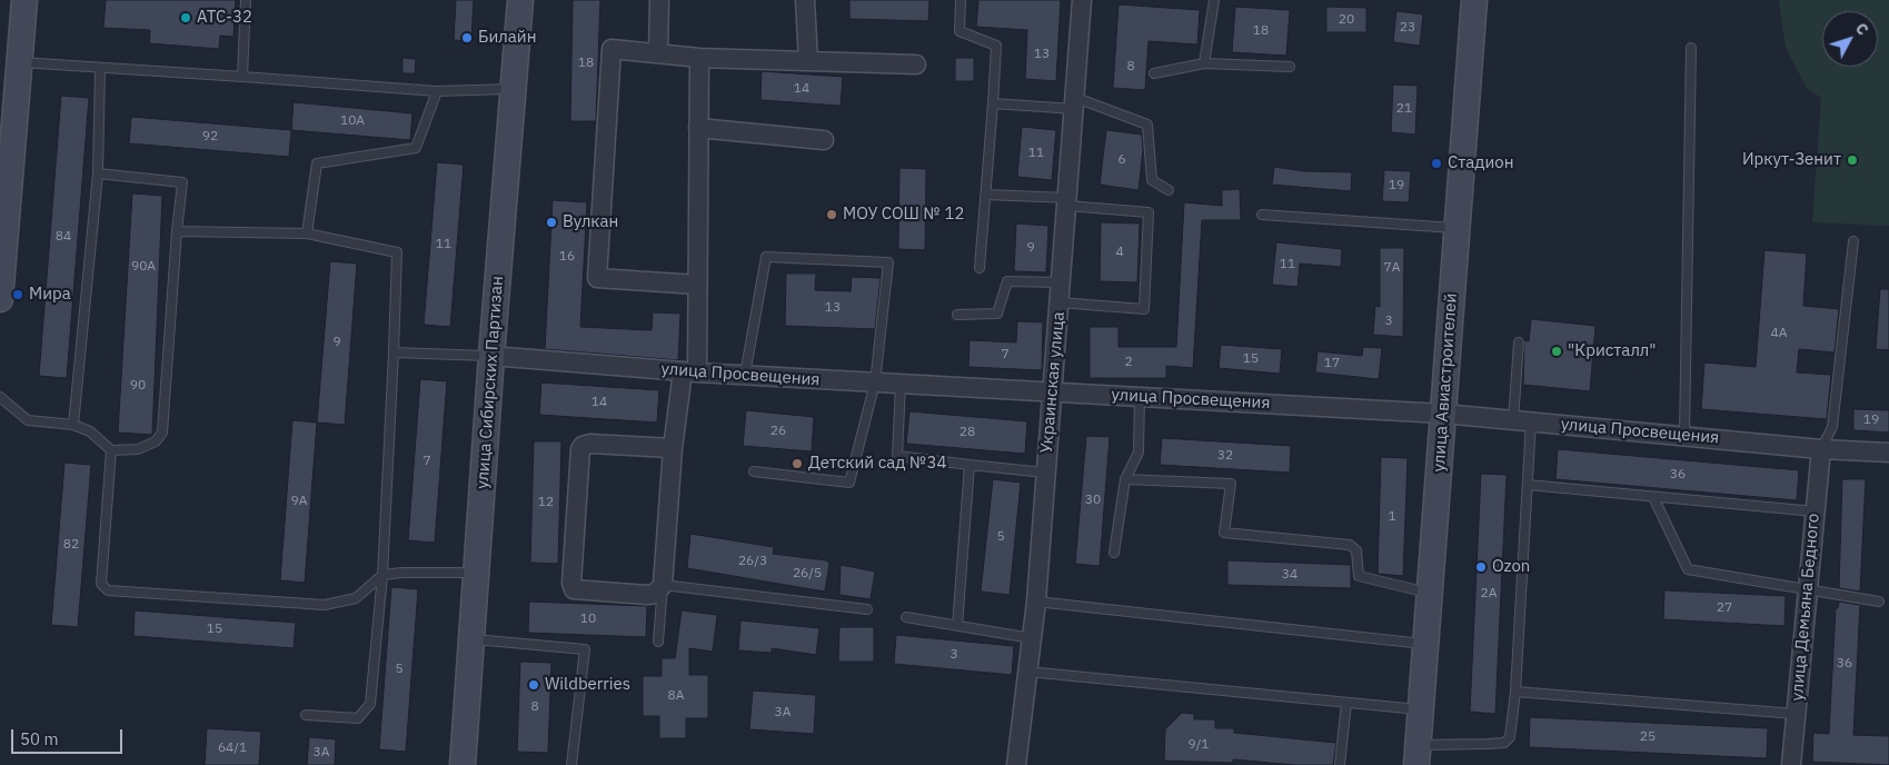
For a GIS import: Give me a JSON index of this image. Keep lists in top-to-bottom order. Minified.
{"streets":{"street":["улица Просвещения","улица Сибирских Партизан","Украинская улица","улица Авиастроителей","улица Демьяна Бедного"]},"crossings":[["улица Просвещения","улица Сибирских Партизан"],["улица Просвещения","Украинская улица"],["улица Просвещения","улица Авиастроителей"],["улица Просвещения","улица Демьяна Бедного"]],"places":["АТС-32","Билайн","Иркут-Зенит","Стадион","МОУ СОШ № 12","Вулкан","Мира","\"Кристалл\"","Детский сад №34","Ozon","Wildberries"],"house_numbers":["20","23","18","13","18","8","14","21","10А","92","11","6","19","84","11","9","4","16","11","90А","7А","13","3","4А","9","7","15","2","17","90","14","19","26","28","32","7","36","30","9А","12","1","5","82","26/3","26/5","34","2А","27","10","15","3","36","5","8А","8","3А","25","9/1","64/1","3А"],"scale_bar":"50 m","north":"top right"}
